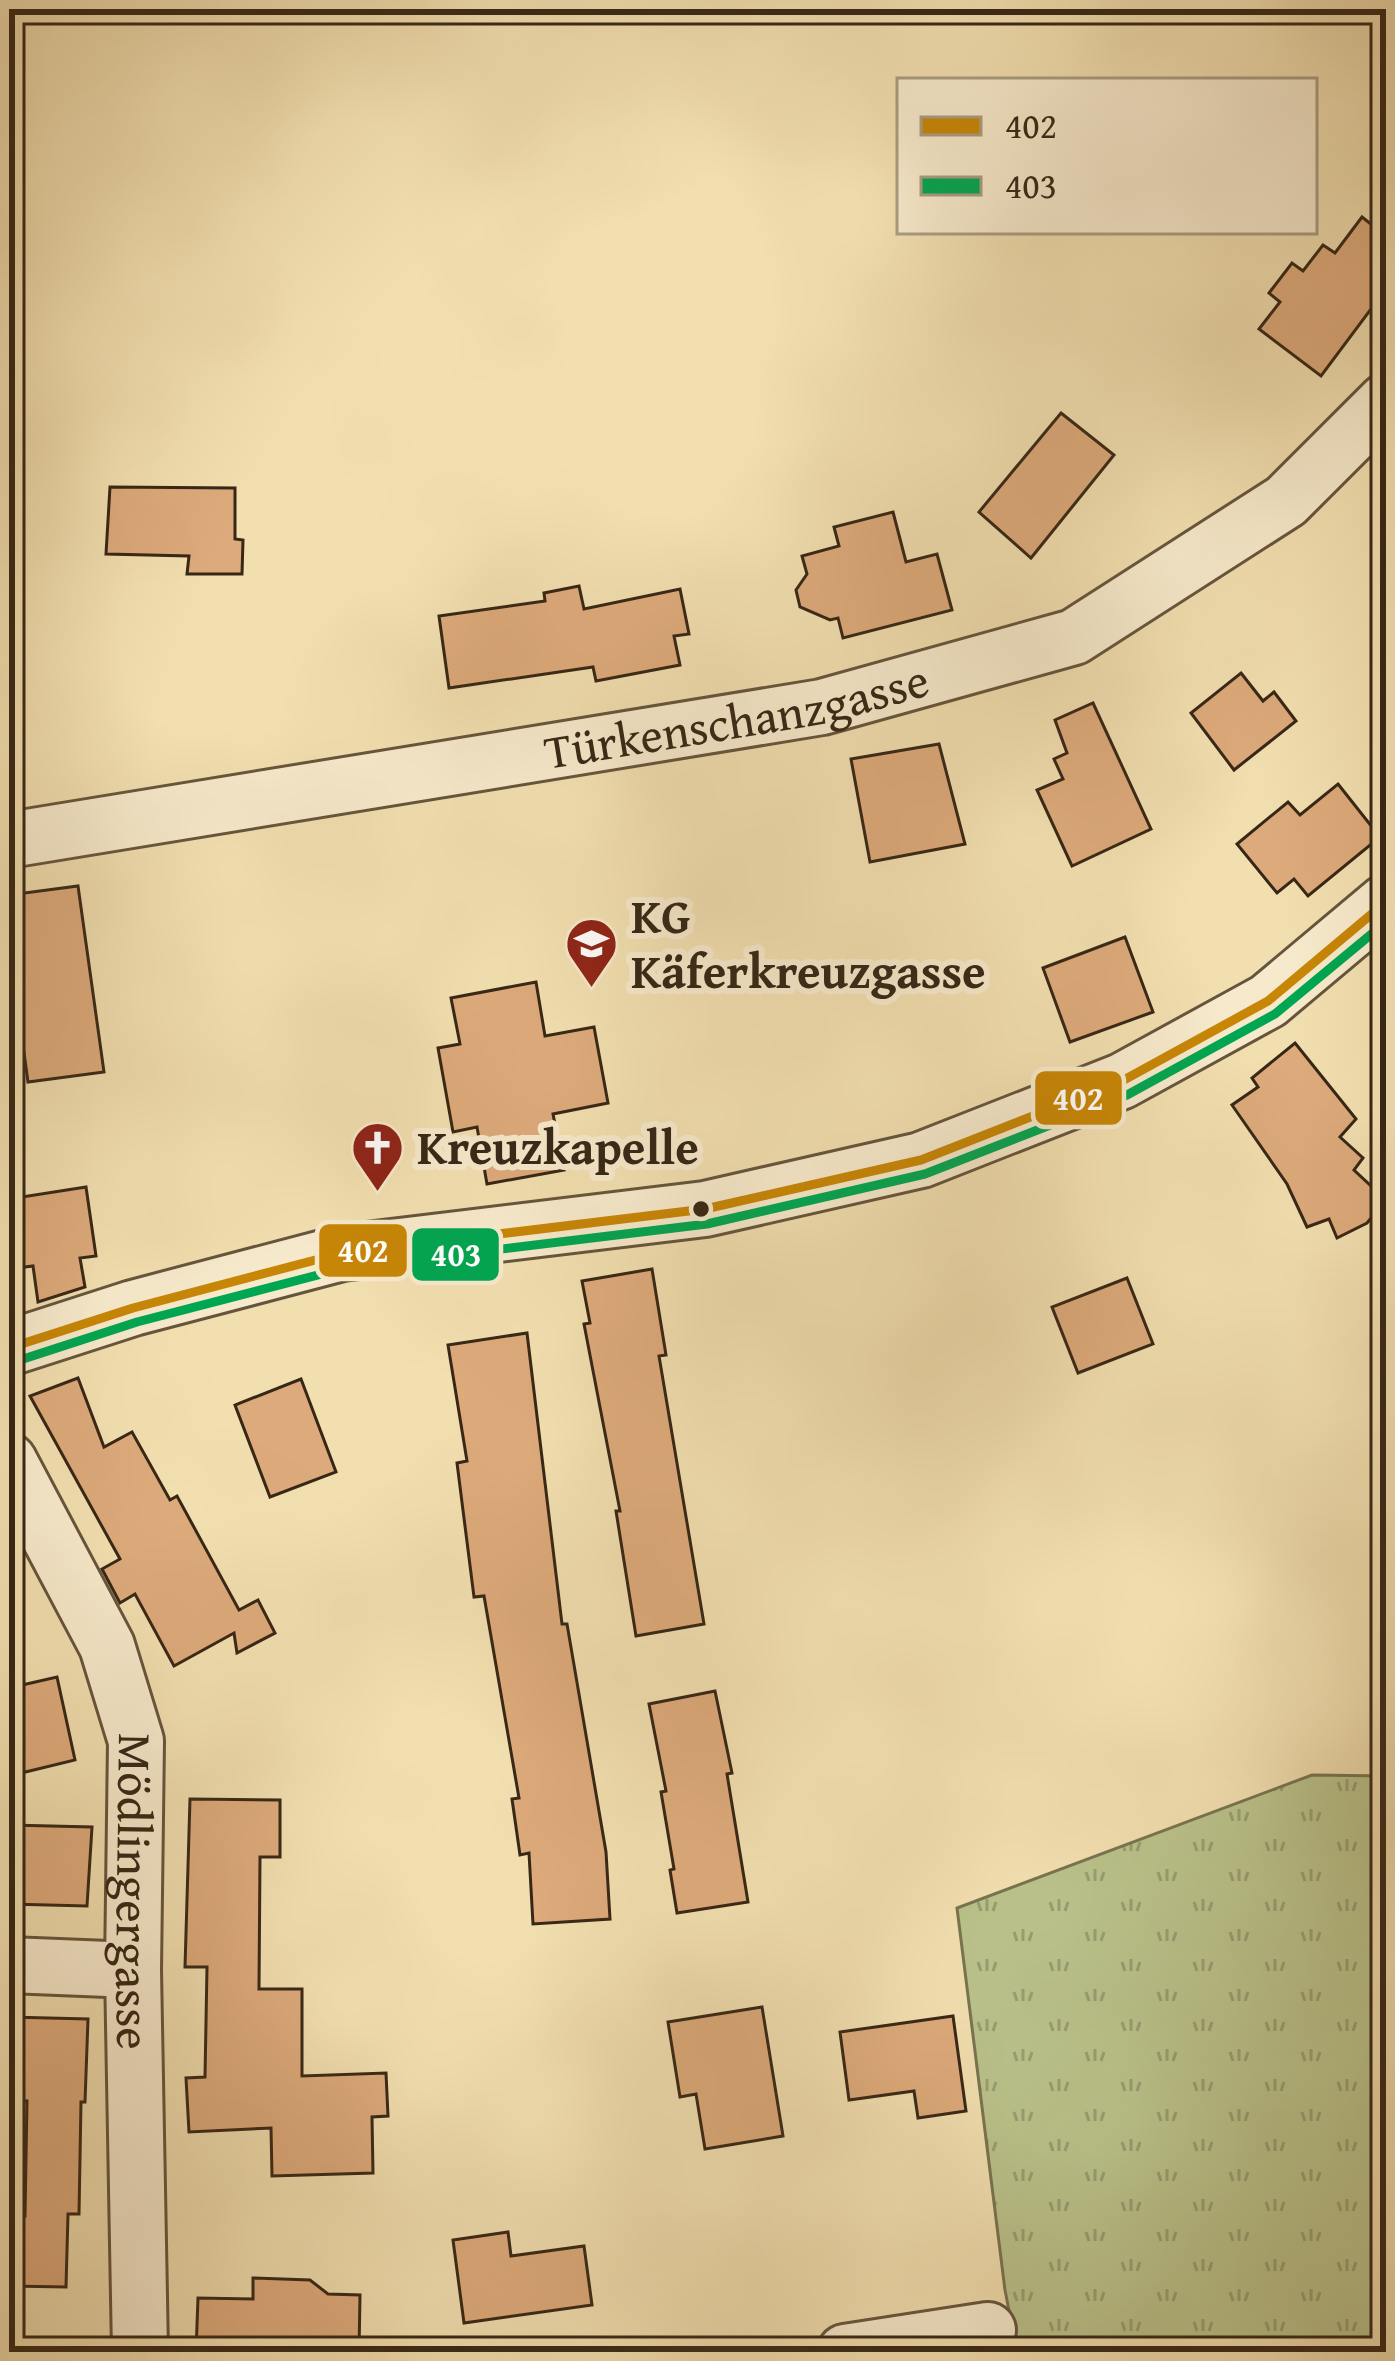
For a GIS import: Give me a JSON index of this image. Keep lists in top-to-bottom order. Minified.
{"streets":{"street":["Türkenschanzgasse","Mödlingergasse"]},"places":{"school or university":["KG Käferkreuzgasse"],"church":["Kreuzkapelle"]},"lines":["transit line 402","transit line 403"],"legend":["402","403"]}
